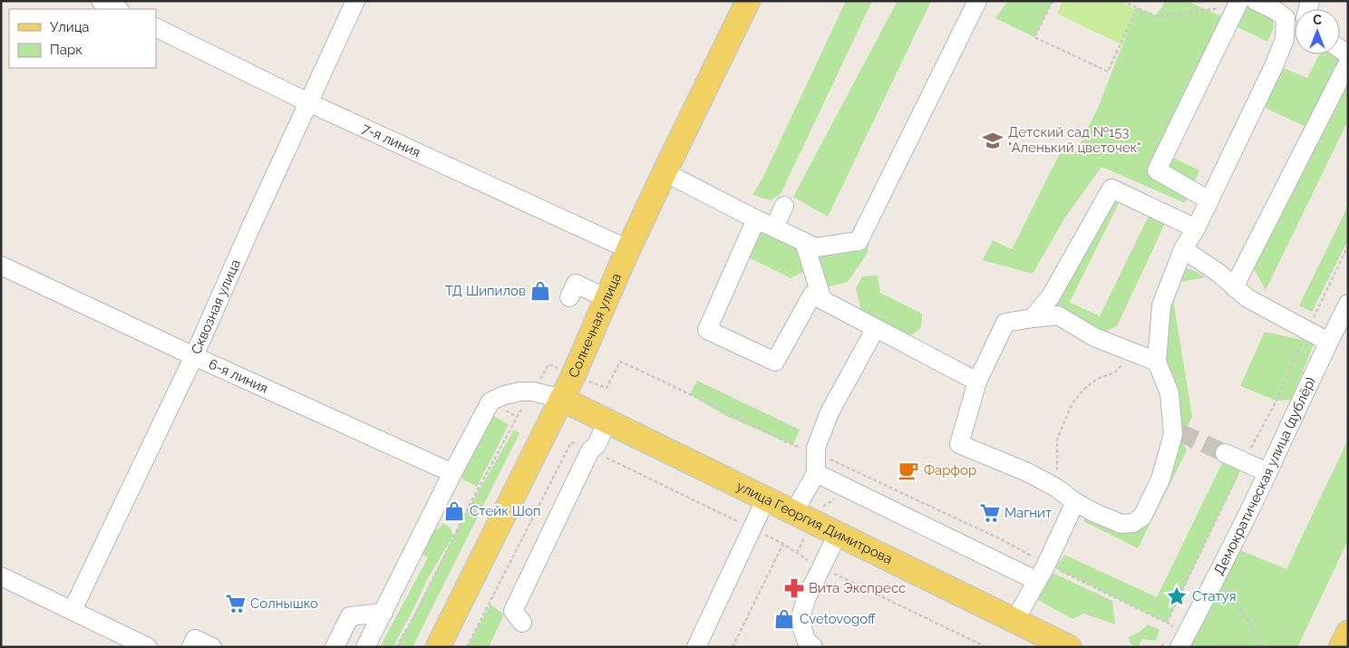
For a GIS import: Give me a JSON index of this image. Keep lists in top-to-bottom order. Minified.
{"streets":{"main road":["Солнечная улица","улица Георгия Димитрова"],"street":["7-я линия","Сквозная улица","6-я линия","Демократическая улица (дублёр)"]},"crossings":[["7-я линия","Сквозная улица"],["7-я линия","Солнечная улица"],["Сквозная улица","6-я линия"],["Солнечная улица","улица Георгия Димитрова"]],"places":{"school or university":["Детский сад №153 \"Аленький цветочек\""],"shop":["ТД Шипилов","Стейк Шоп","Cvetovogoff"],"cafe":["Фарфор"],"supermarket":["Магнит","Солнышко"],"pharmacy":["Вита Экспресс"],"place":["Статуя"]},"legend":["Улица","Парк"],"north":"top"}
